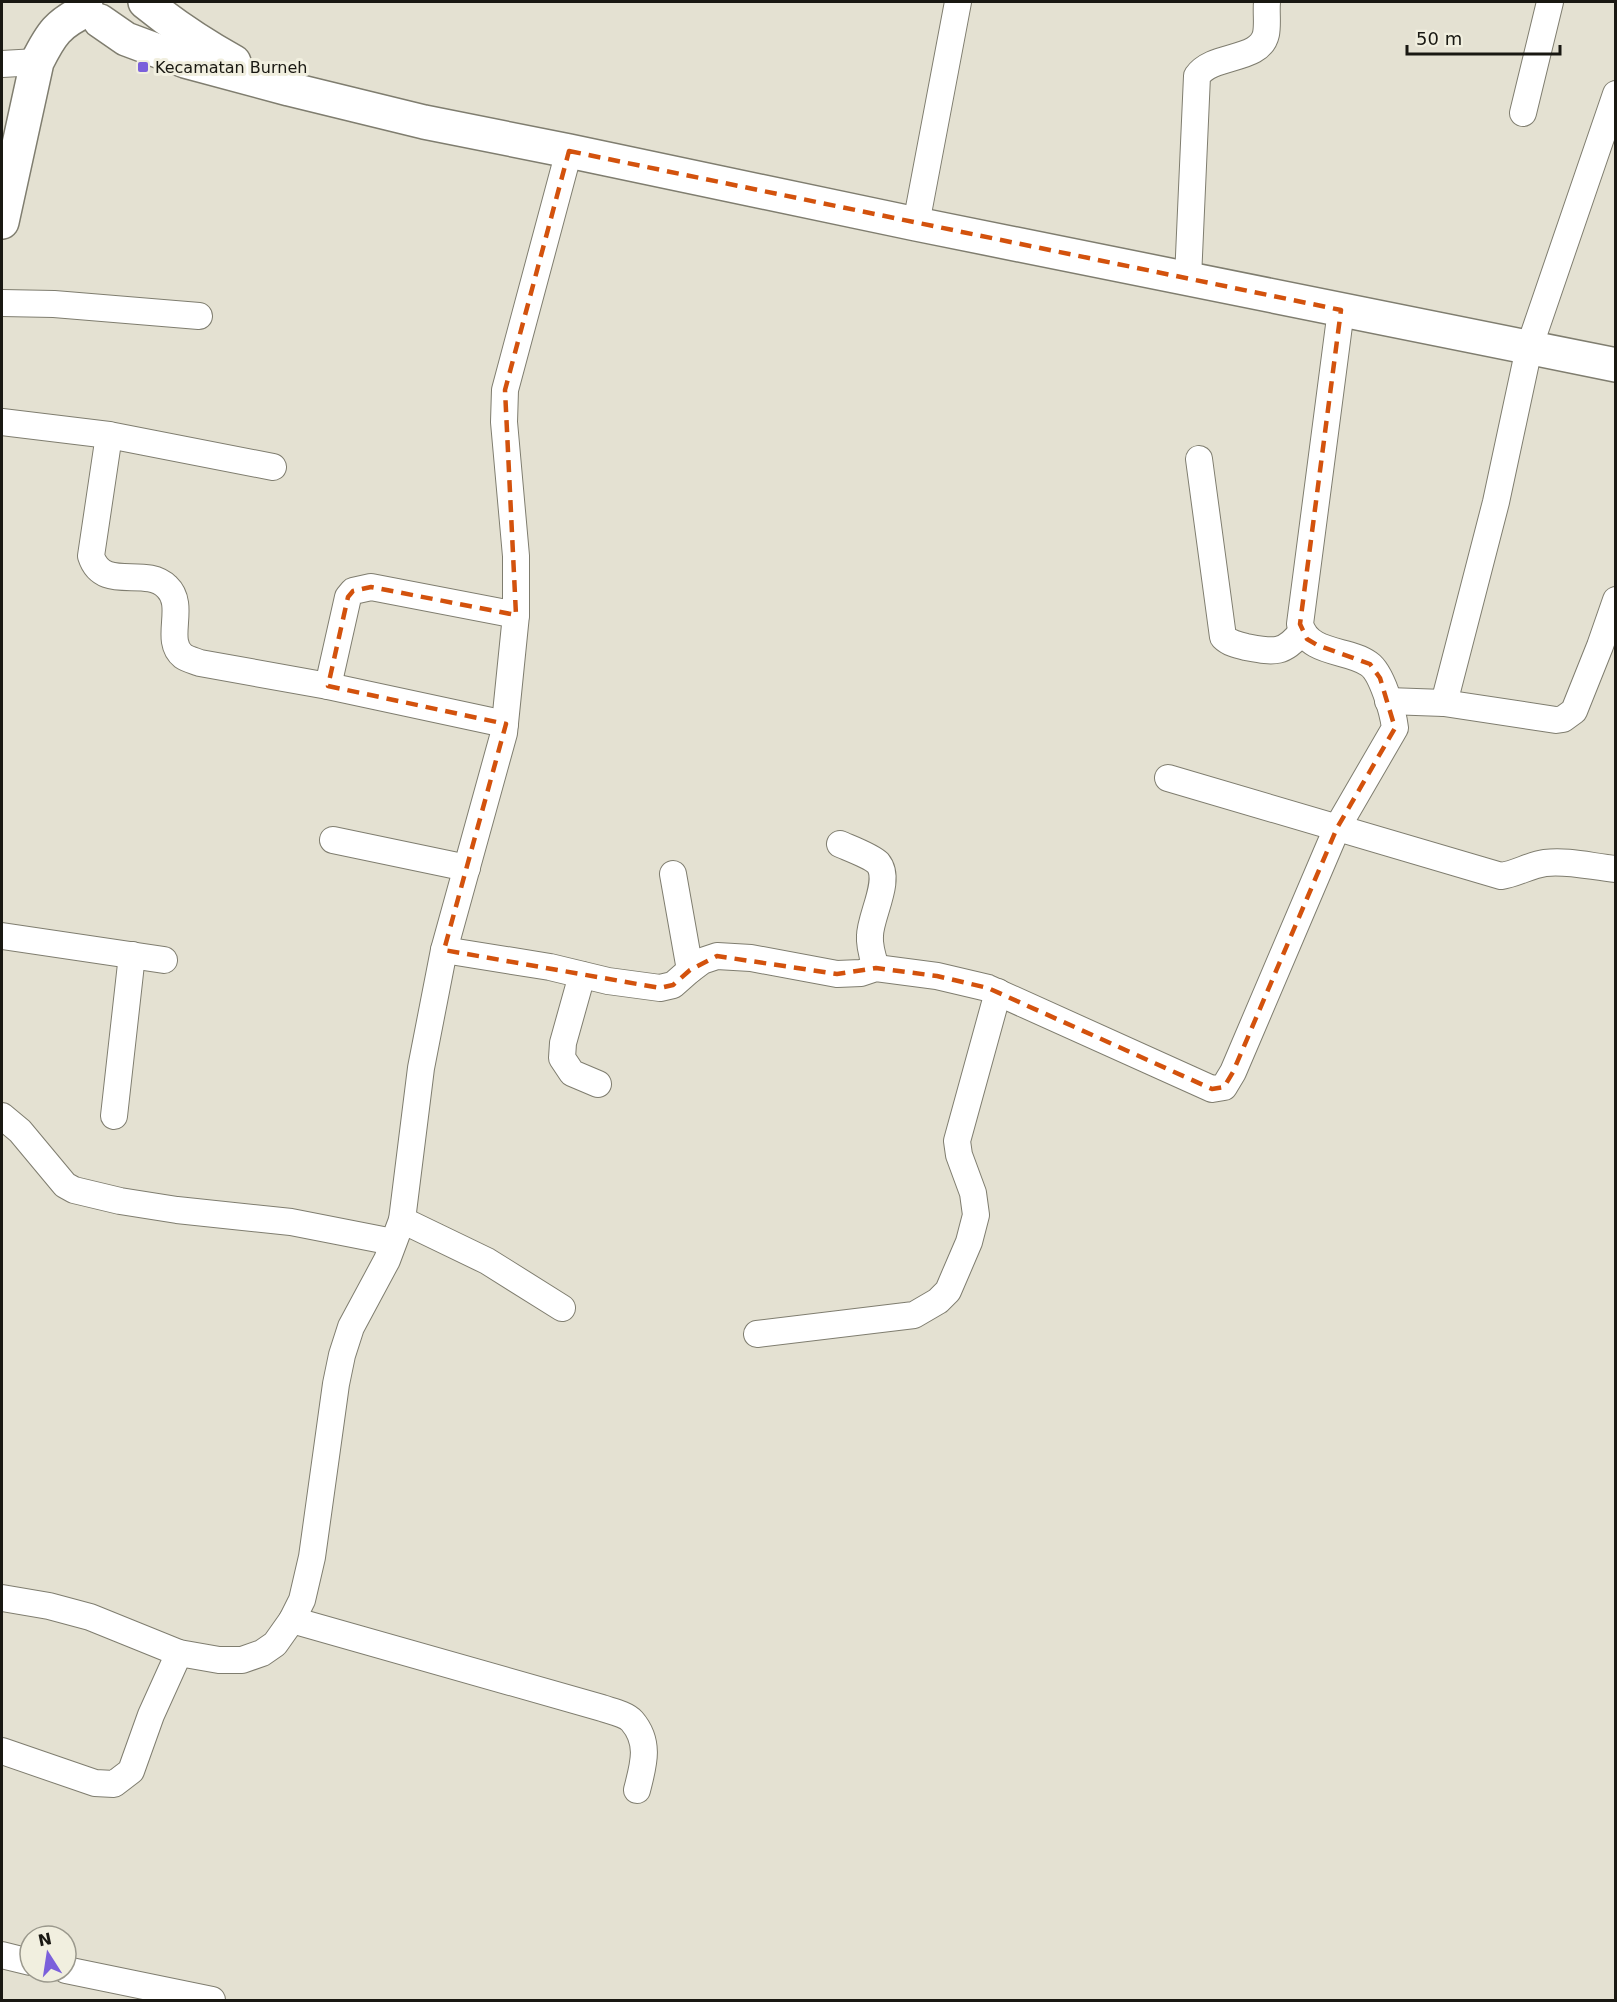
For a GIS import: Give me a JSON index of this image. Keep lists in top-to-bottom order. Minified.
{"places":{"transit":["Kecamatan Burneh"]},"scale_bar":"50 m","north":"top"}
